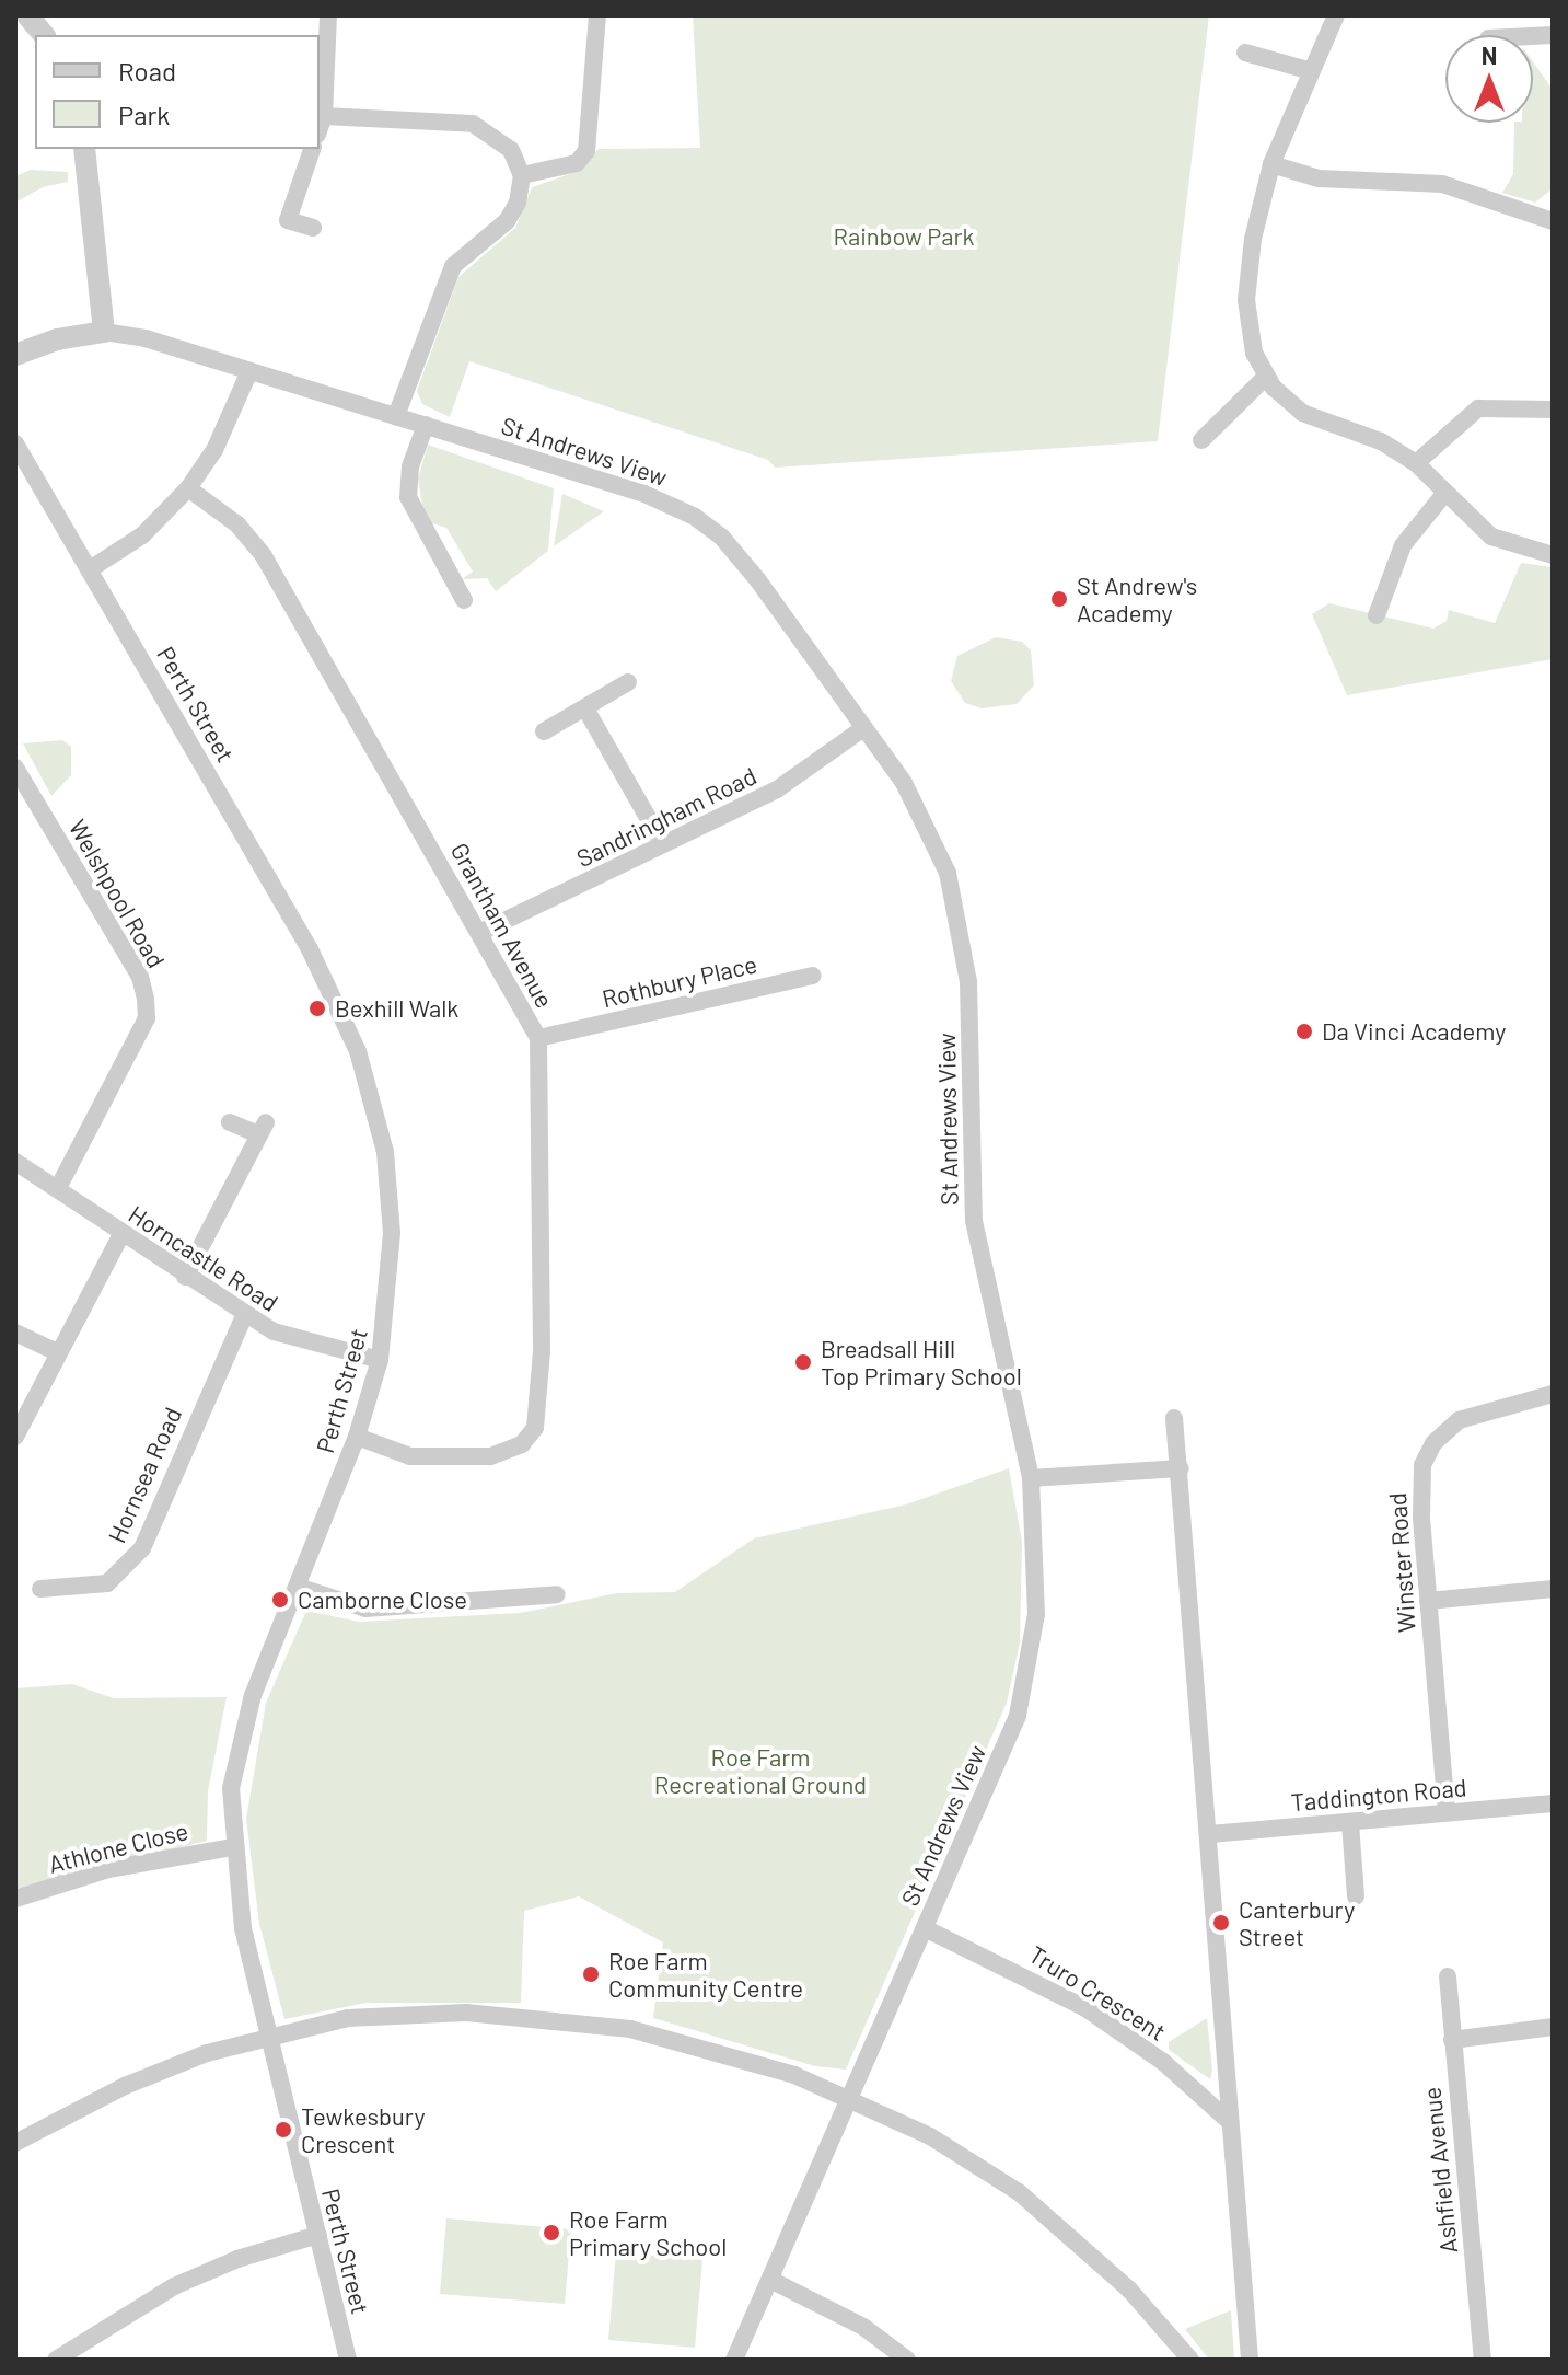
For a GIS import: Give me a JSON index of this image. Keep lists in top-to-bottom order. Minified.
{"streets":{"street":["St Andrews View","Perth Street","Sandringham Road","Welshpool Road","Grantham Avenue","Rothbury Place","Horncastle Road","Hornsea Road","Winster Road","Taddington Road","Athlone Close","Truro Crescent","Ashfield Avenue"]},"crossings":[["St Andrews View","Sandringham Road"],["St Andrews View","Truro Crescent"],["Perth Street","Grantham Avenue"],["Perth Street","Horncastle Road"],["Perth Street","Athlone Close"],["Sandringham Road","Grantham Avenue"],["Welshpool Road","Horncastle Road"],["Grantham Avenue","Rothbury Place"],["Horncastle Road","Hornsea Road"],["Winster Road","Taddington Road"]],"parks":["Rainbow Park","Roe Farm Recreational Ground"],"places":["St Andrew's Academy","Bexhill Walk","Da Vinci Academy","Breadsall Hill Top Primary School","Camborne Close","Canterbury Street","Roe Farm Community Centre","Tewkesbury Crescent","Roe Farm Primary School"],"legend":["Road","Park"],"north":"top"}
